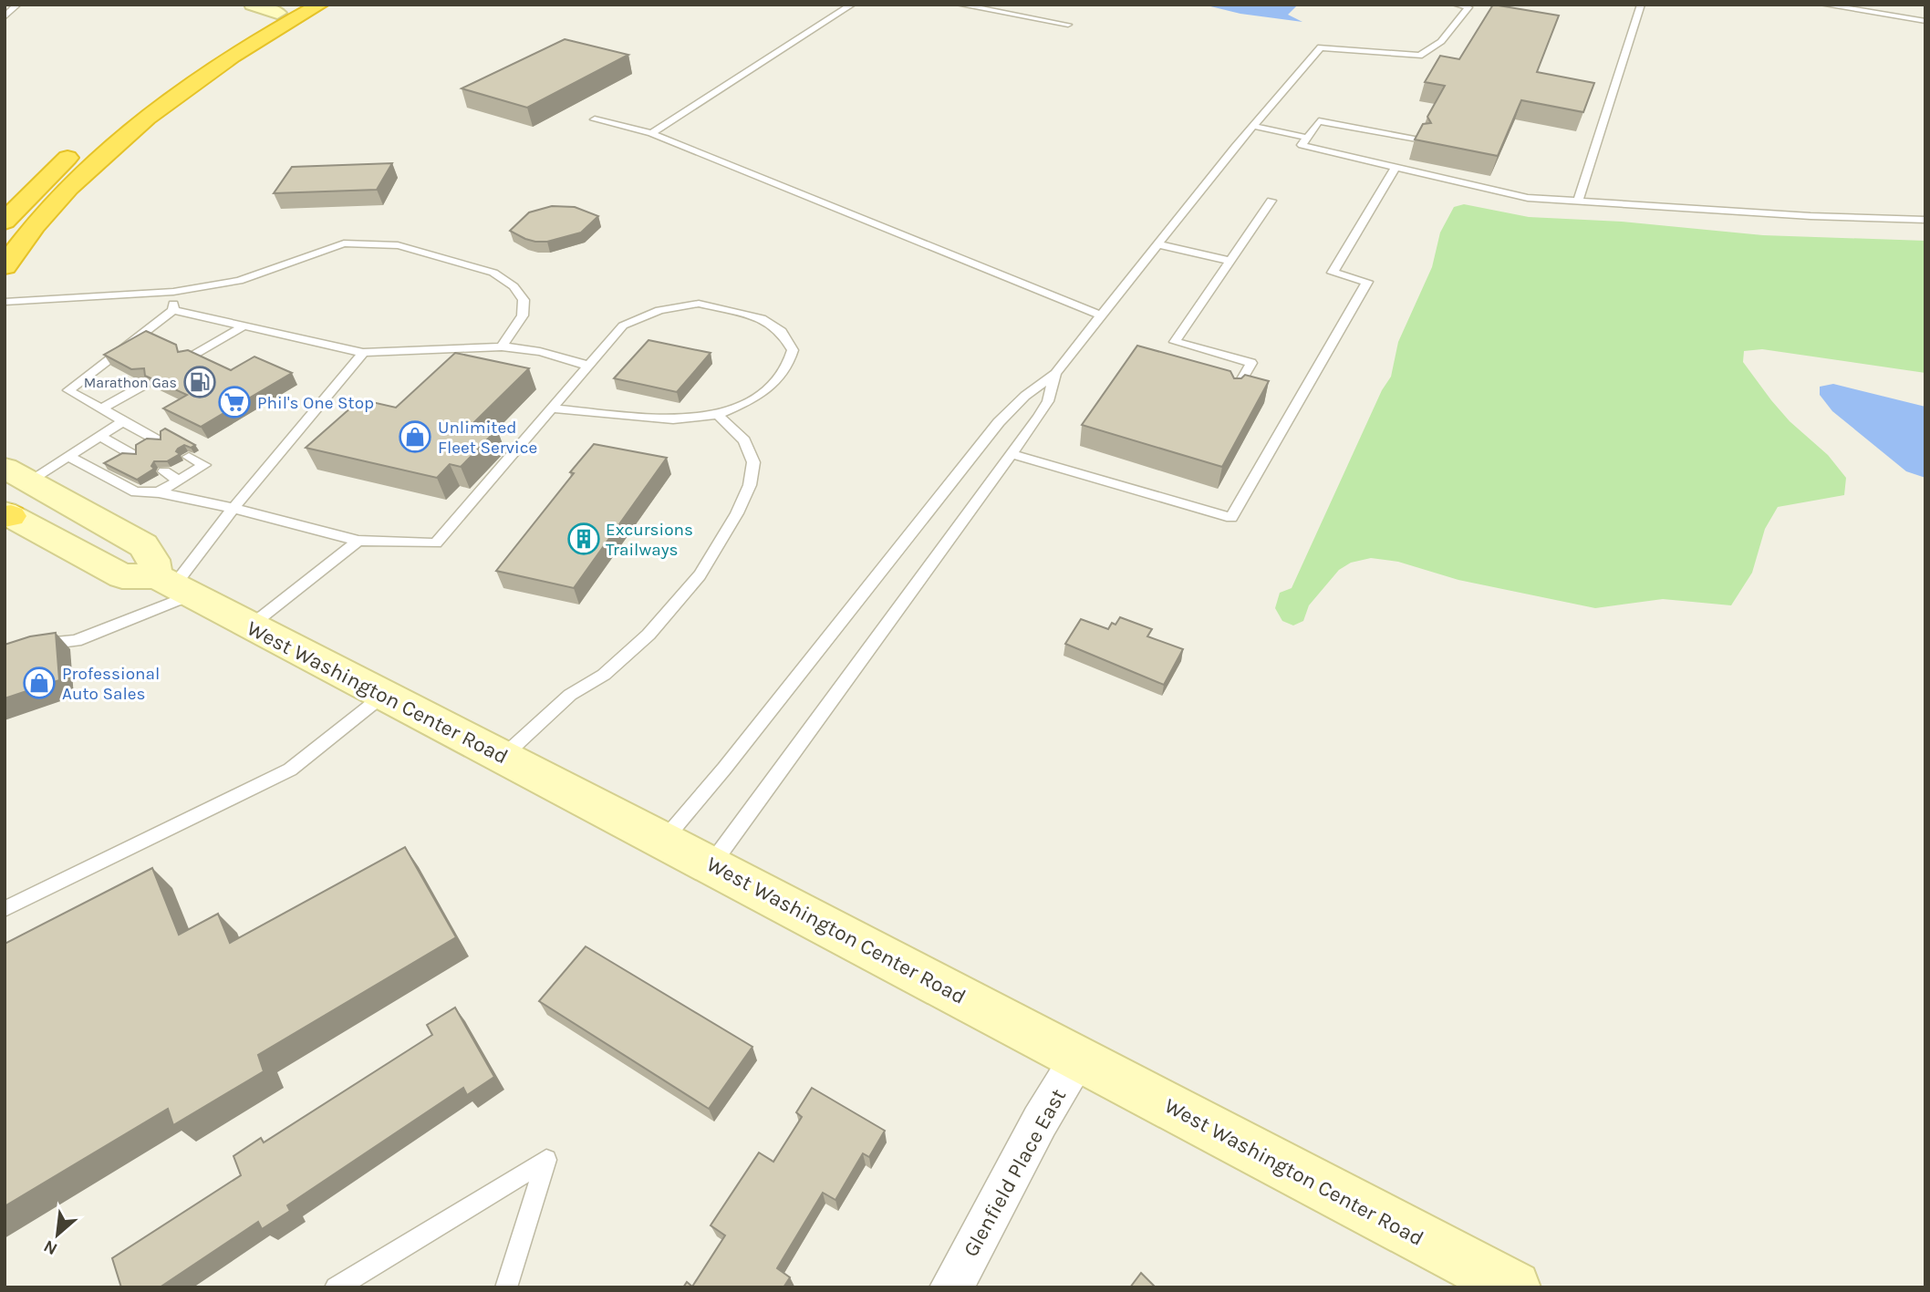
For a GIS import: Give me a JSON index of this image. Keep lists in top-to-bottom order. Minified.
{"streets":{"main road":["West Washington Center Road"],"street":["Glenfield Place East"]},"crossings":[["West Washington Center Road","Glenfield Place East"]],"places":{"fuel station":["Marathon Gas"],"supermarket":["Phil's One Stop"],"shop":["Unlimited Fleet Service","Professional Auto Sales"],"building":["Excursions Trailways"]},"north":"bottom left"}
